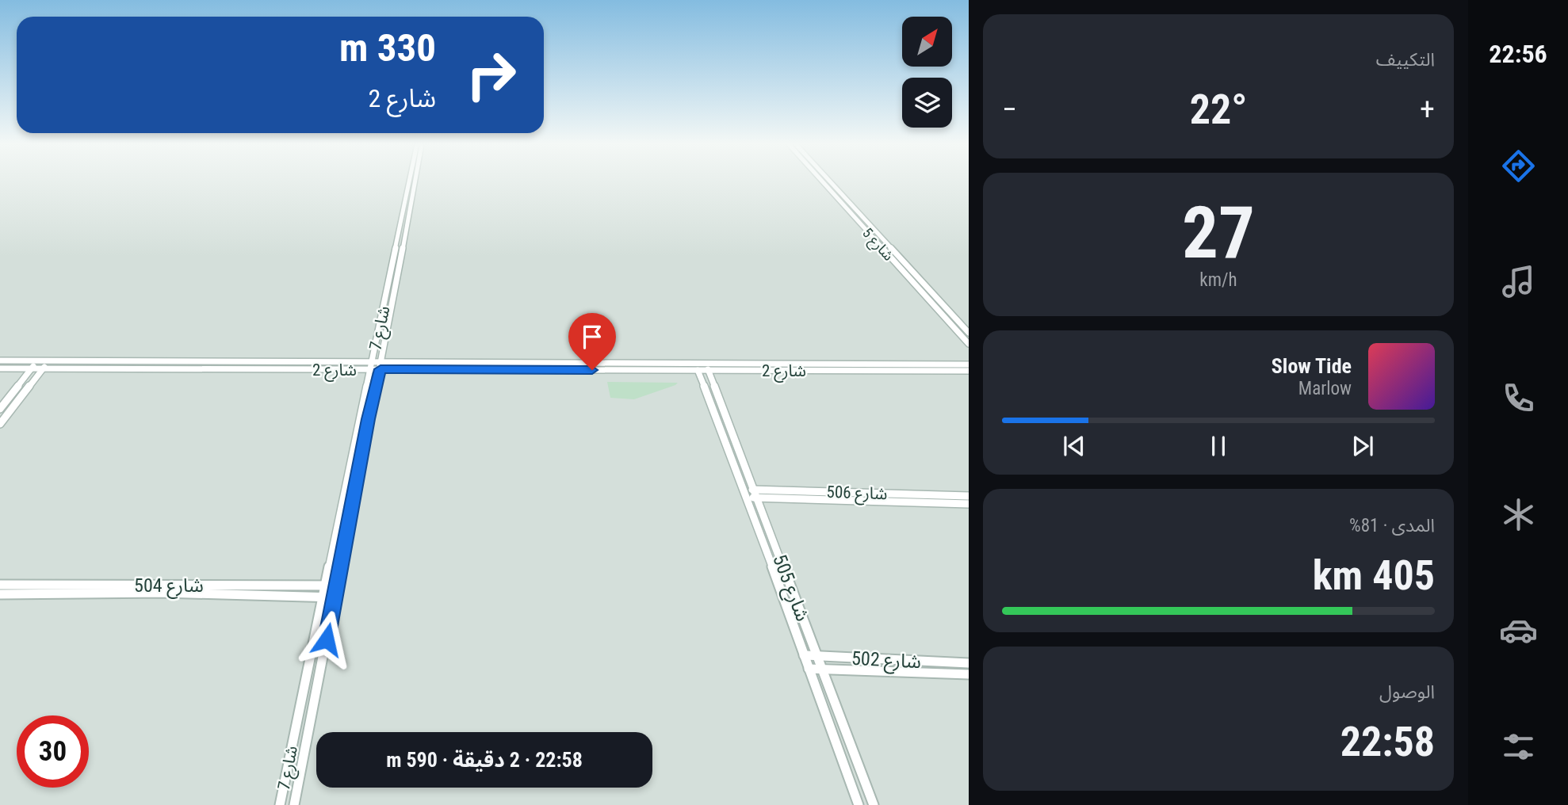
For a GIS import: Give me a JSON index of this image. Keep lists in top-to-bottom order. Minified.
{"streets":{"street":["شارع 5","شارع 7","شارع 2","شارع 506","شارع 504","شارع 505","شارع 502"]},"crossings":[["شارع 7","شارع 2"],["شارع 7","شارع 504"],["شارع 2","شارع 505"],["شارع 506","شارع 505"],["شارع 505","شارع 502"]],"north":"top right","page":{"tabs":"22:56","tile":["التكييف",["27","km/h"],["المدى · 81%","405 km"],["الوصول","22:58"]],"turn":["330 m","شارع 2"],"heat":["−","22°","+"],"song":["Slow Tide","Marlow"],"limit":"30","trip":"22:58 · 2 دقيقة · 590 m"}}
